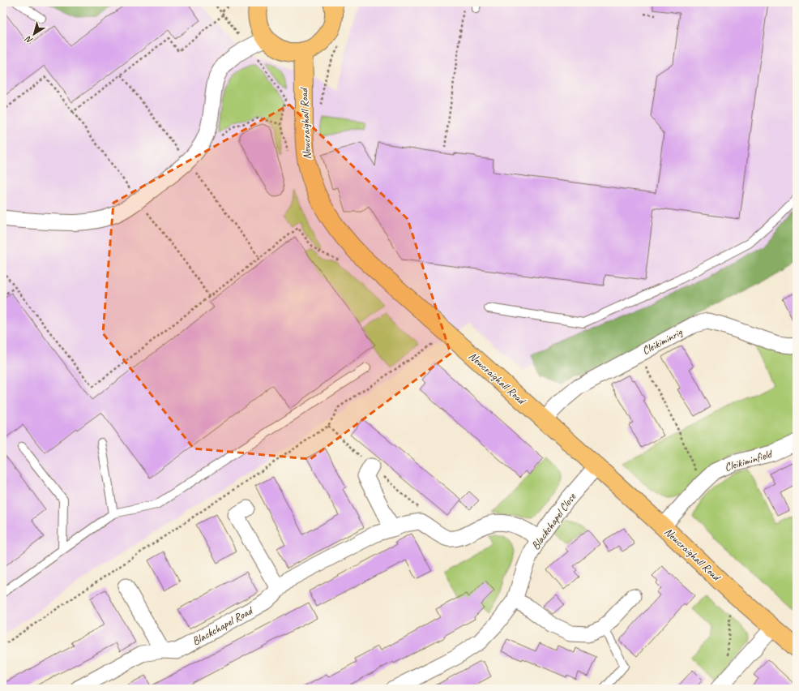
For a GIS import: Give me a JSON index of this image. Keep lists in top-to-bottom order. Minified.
{"streets":{"main road":["Newcraighall Road"],"street":["Cleikiminrig","Cleikiminfield","Blackchapel Close","Blackchapel Road"]},"crossings":[["Newcraighall Road","Cleikiminrig"],["Newcraighall Road","Cleikiminfield"],["Newcraighall Road","Blackchapel Close"],["Blackchapel Close","Blackchapel Road"]],"north":"bottom left"}
